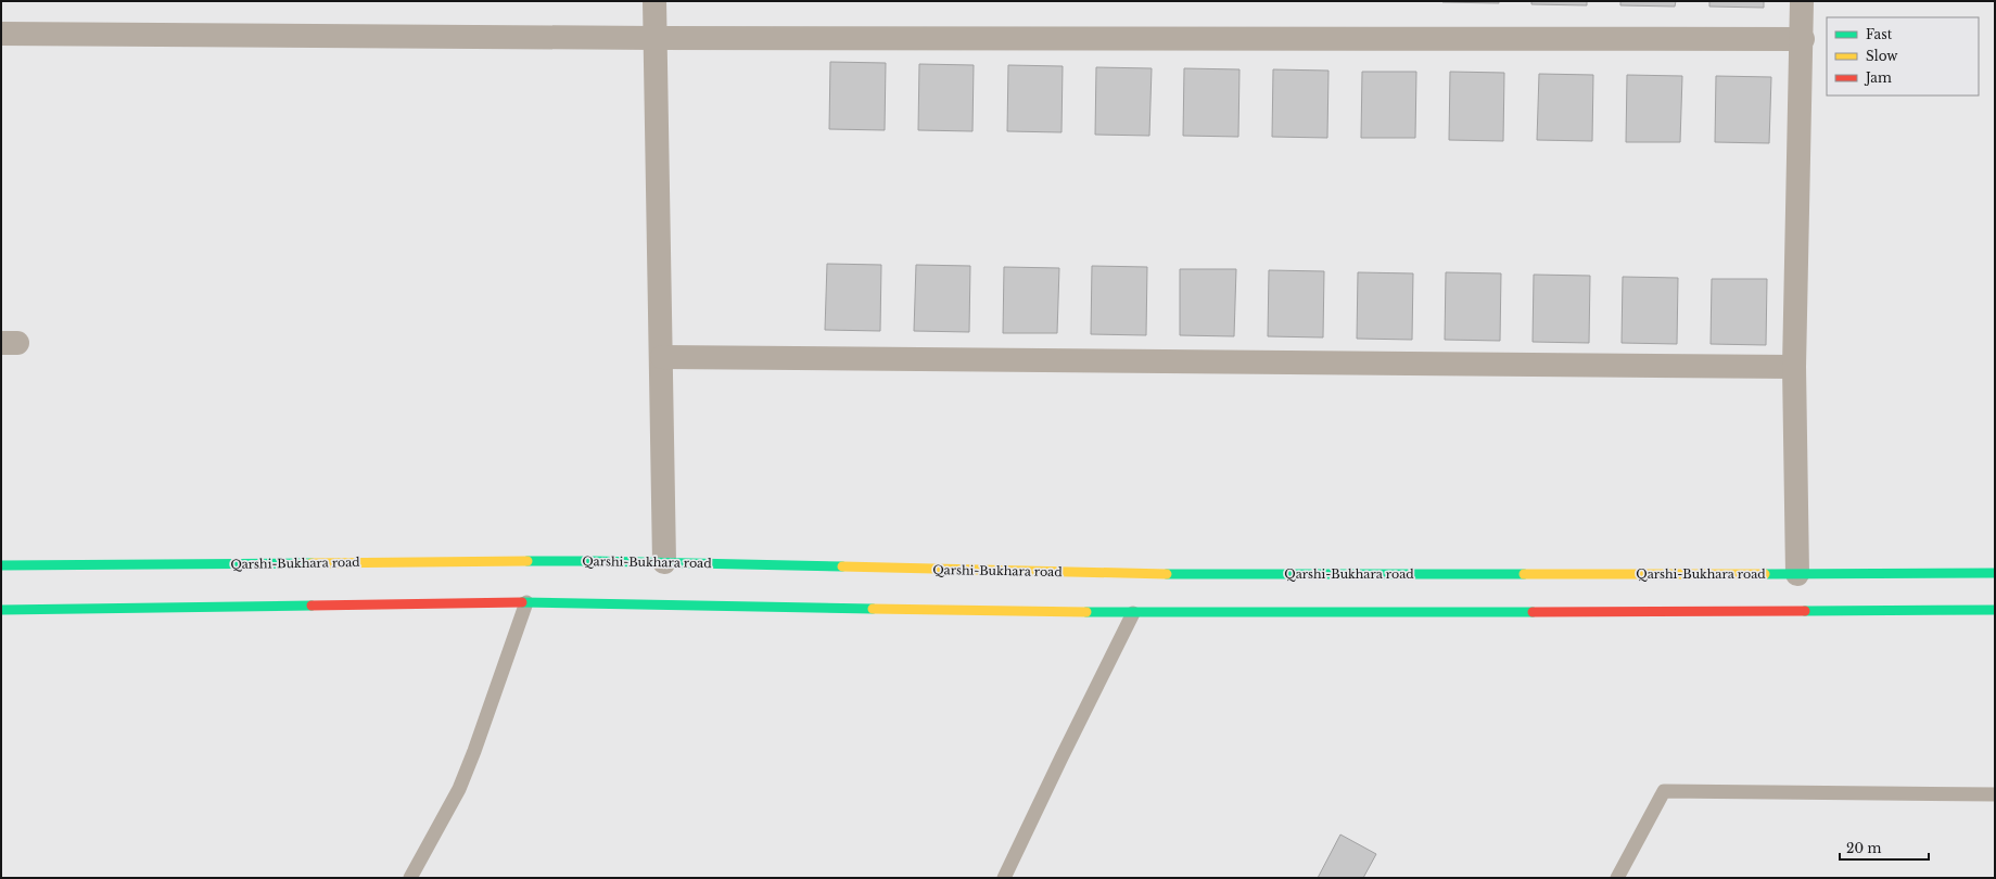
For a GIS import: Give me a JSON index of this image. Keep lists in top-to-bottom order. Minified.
{"streets":{"highway":["Qarshi-Bukhara road"]},"legend":["Fast","Slow","Jam"],"scale_bar":"20 m"}
